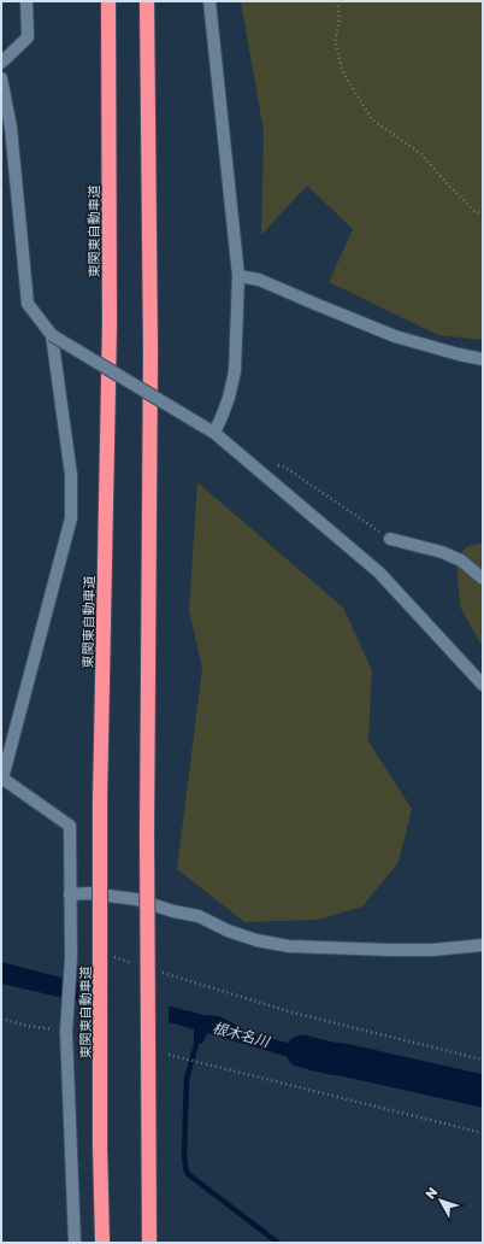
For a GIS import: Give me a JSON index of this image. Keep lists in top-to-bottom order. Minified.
{"streets":{"highway":["東関東自動車道"]},"water":["根木名川"],"north":"top left"}
